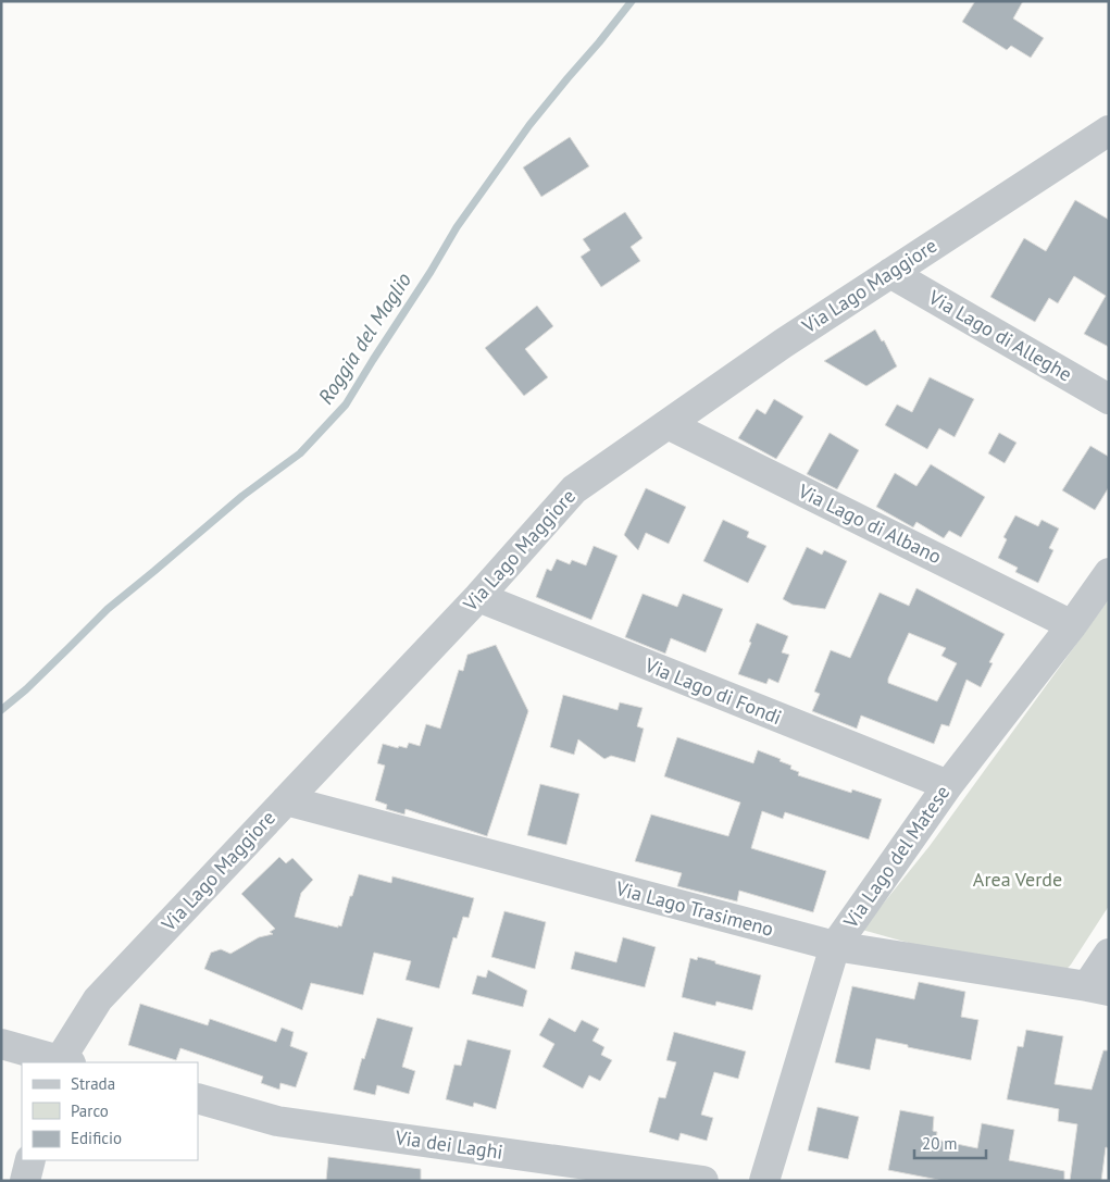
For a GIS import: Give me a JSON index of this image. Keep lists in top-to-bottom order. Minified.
{"streets":{"street":["Via Lago Maggiore","Via Lago di Alleghe","Via Lago di Albano","Via Lago di Fondi","Via Lago del Matese","Via Lago Trasimeno","Via dei Laghi"]},"crossings":[["Via Lago Maggiore","Via Lago di Alleghe"],["Via Lago Maggiore","Via Lago di Albano"],["Via Lago Maggiore","Via Lago di Fondi"],["Via Lago Maggiore","Via Lago Trasimeno"],["Via Lago di Albano","Via Lago del Matese"],["Via Lago di Fondi","Via Lago del Matese"],["Via Lago del Matese","Via Lago Trasimeno"]],"water":["Roggia del Maglio"],"parks":["Area Verde"],"legend":["Strada","Parco","Edificio"],"scale_bar":"20 m"}
